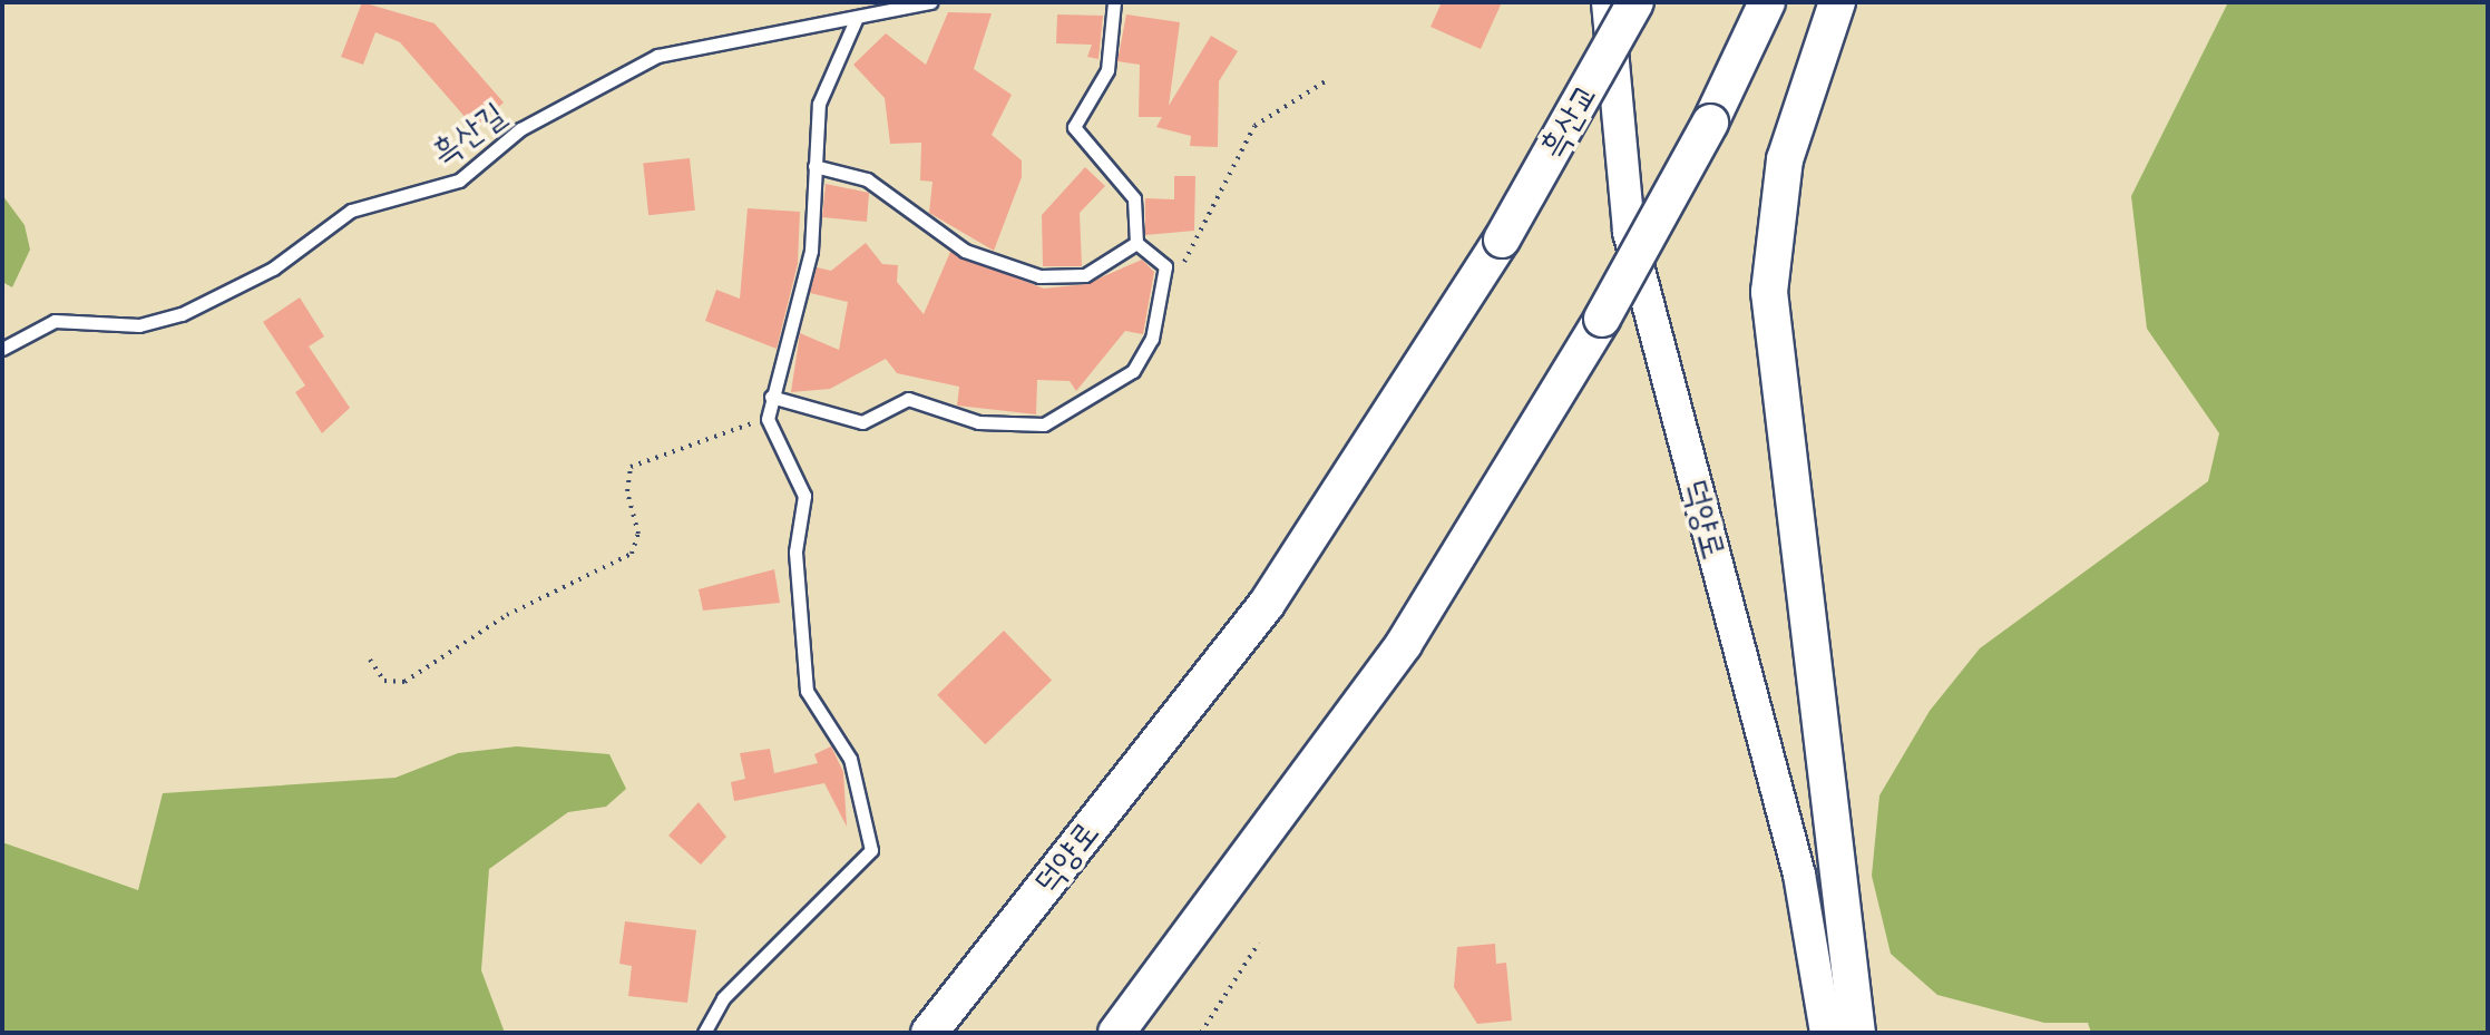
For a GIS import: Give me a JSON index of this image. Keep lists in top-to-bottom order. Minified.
{"streets":{"main road":["흑산교","덕양로"],"lane":["흑산길"]},"crossings":[["흑산교","덕양로"]]}
